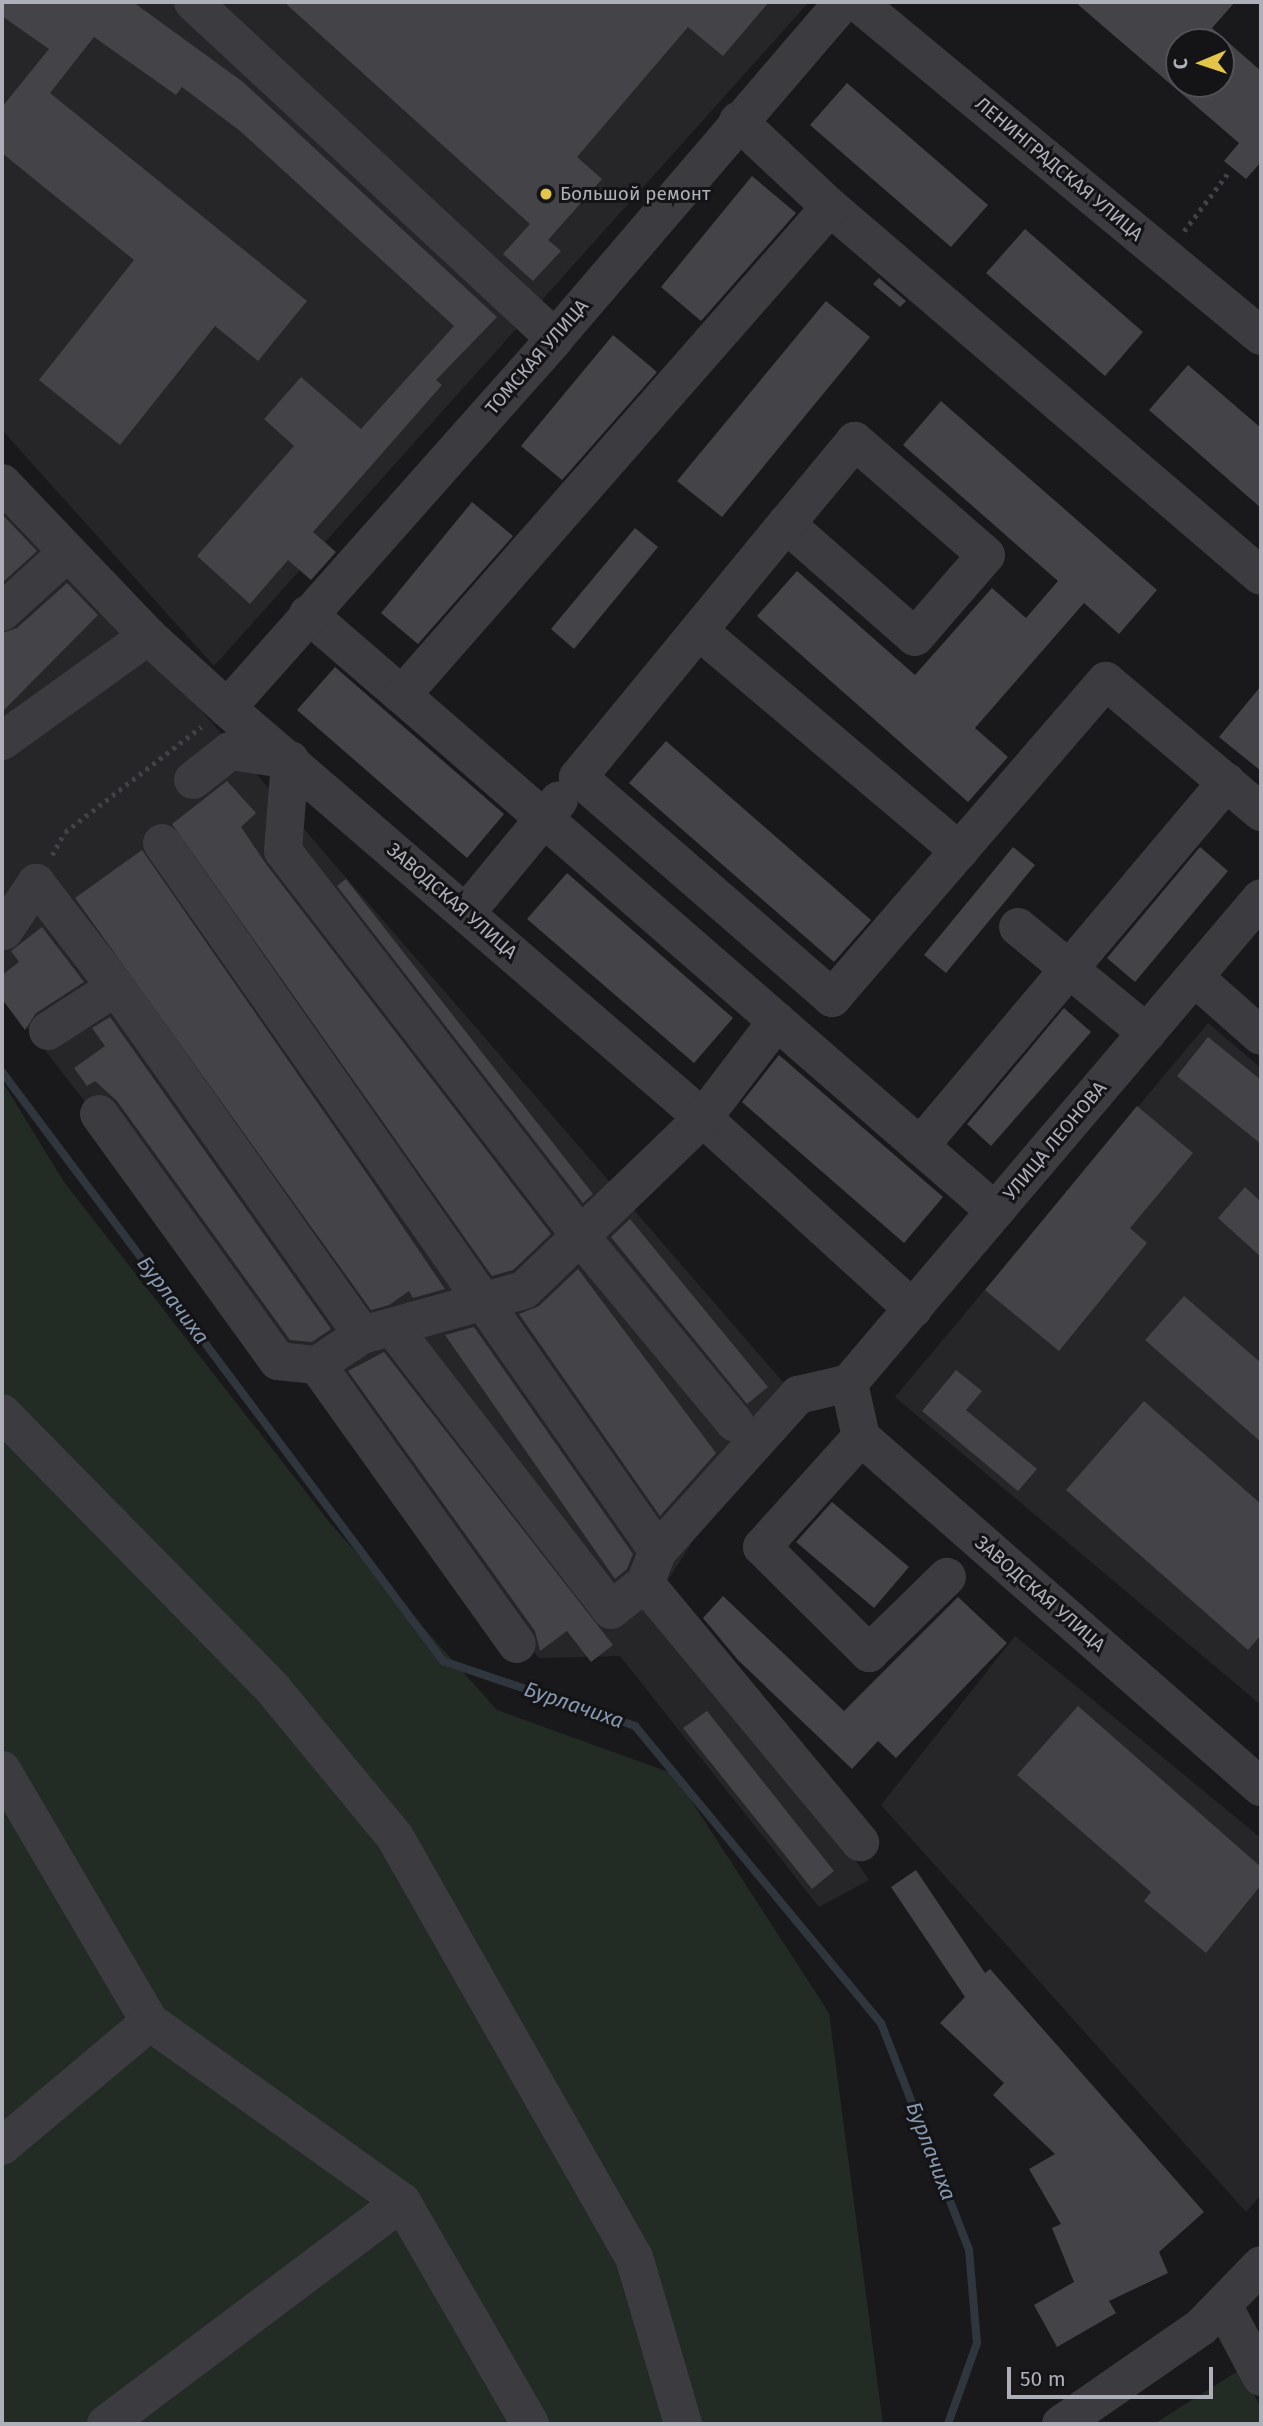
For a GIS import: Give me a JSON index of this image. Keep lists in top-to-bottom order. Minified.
{"streets":{"street":["ЛЕНИНГРАДСКАЯ УЛИЦА","ТОМСКАЯ УЛИЦА","ЗАВОДСКАЯ УЛИЦА","УЛИЦА ЛЕОНОВА"]},"crossings":[["ТОМСКАЯ УЛИЦА","ЗАВОДСКАЯ УЛИЦА"],["ЗАВОДСКАЯ УЛИЦА","УЛИЦА ЛЕОНОВА"]],"water":["Бурлачиха"],"places":["Большой ремонт"],"scale_bar":"50 m","north":"left"}
